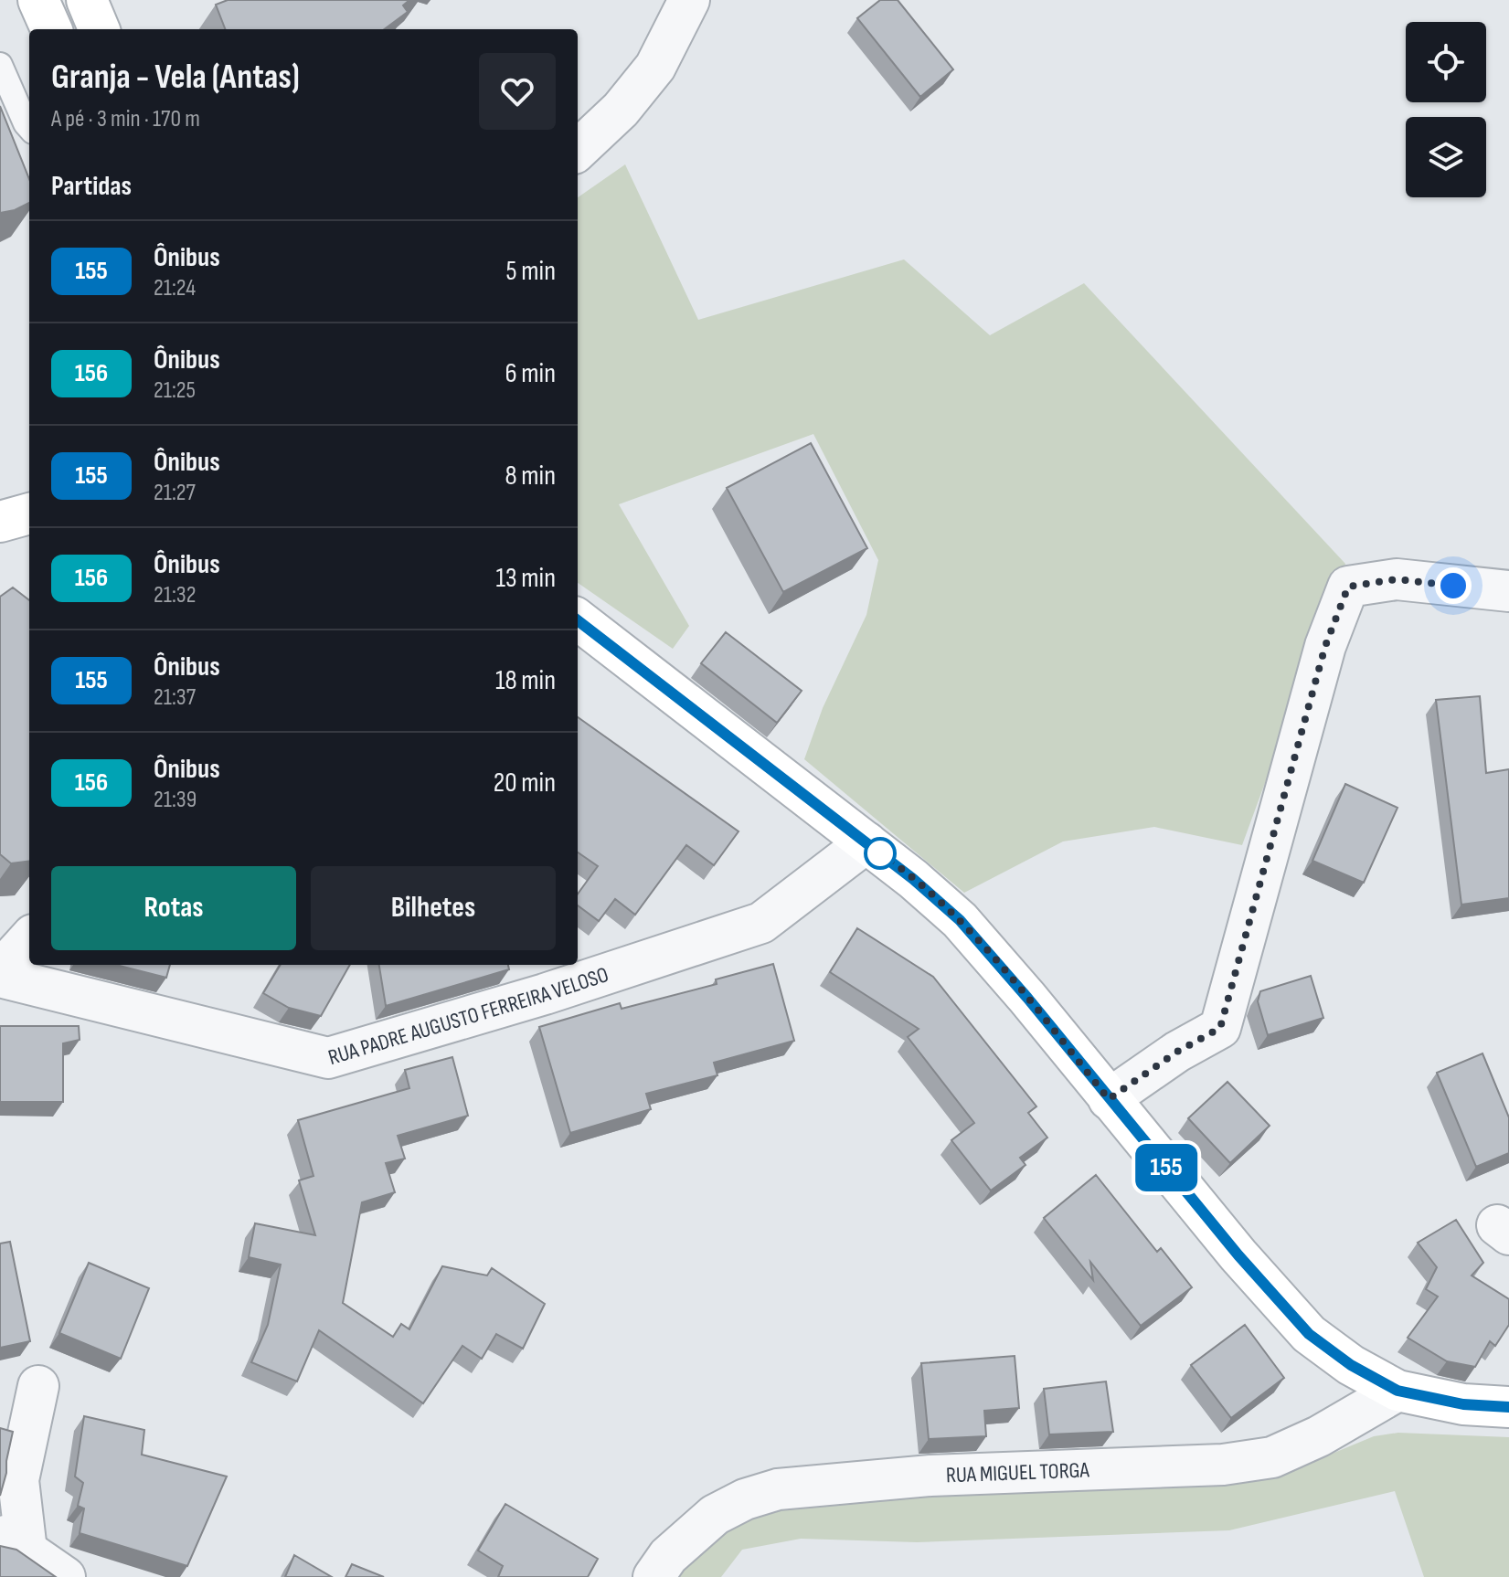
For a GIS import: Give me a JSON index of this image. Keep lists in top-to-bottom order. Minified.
{"streets":{"street":["RUA PADRE AUGUSTO FERREIRA VELOSO","RUA MIGUEL TORGA"]},"lines":["bus line 155"],"page":{"on_map":"155","heading":[["Granja - Vela (Antas)","A pé · 3 min · 170 m"],"Partidas"],"list":[{"mark":"155","name":"Ônibus","note":"21:24","value":"5 min"},{"mark":"156","name":"Ônibus","note":"21:25","value":"6 min"},{"mark":"155","name":"Ônibus","note":"21:27","value":"8 min"},{"mark":"156","name":"Ônibus","note":"21:32","value":"13 min"},{"mark":"155","name":"Ônibus","note":"21:37","value":"18 min"},{"mark":"156","name":"Ônibus","note":"21:39","value":"20 min"}],"buttons":["Rotas","Bilhetes"]}}
